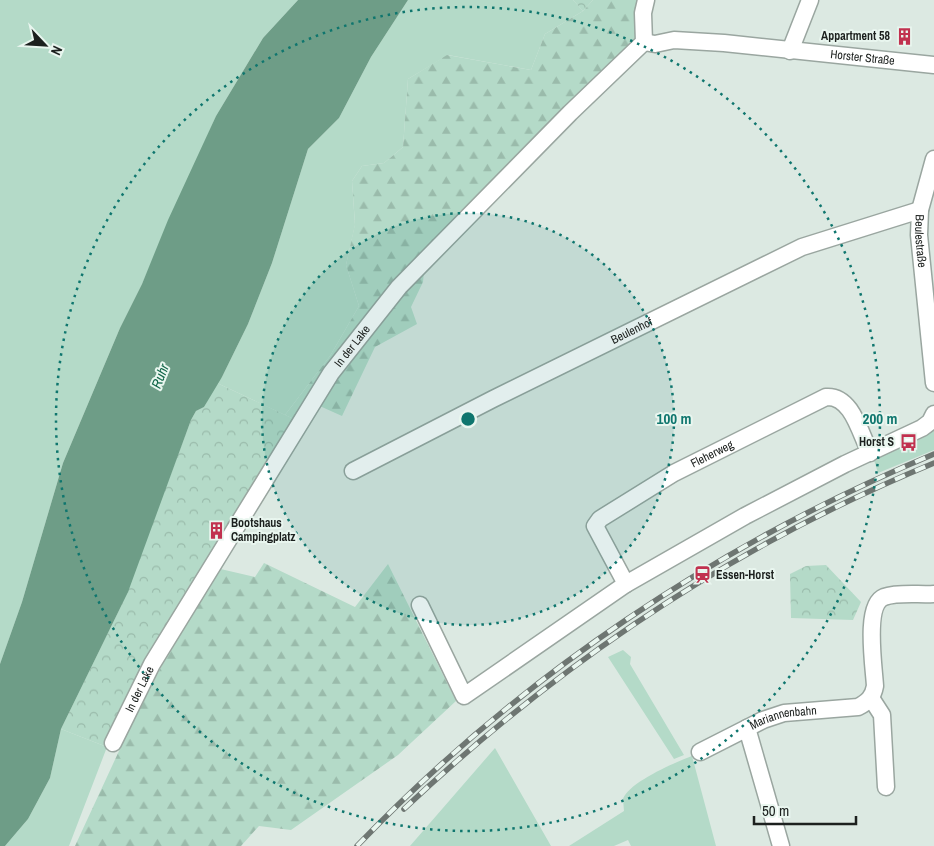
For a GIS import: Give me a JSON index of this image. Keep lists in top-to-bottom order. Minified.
{"streets":{"street":["Horster Straße","Beulestraße","Beulenhof","In der Lake","Fleherweg","Mariannenbahn"]},"crossings":[["Horster Straße","In der Lake"],["Beulestraße","Beulenhof"]],"water":["Ruhr"],"places":{"building":["Appartment 58","Bootshaus Campingplatz"],"bus stop":["Horst S"],"station":["Essen-Horst"]},"scale_bar":"50 m","north":"bottom right","rings":["100 m","200 m"]}
